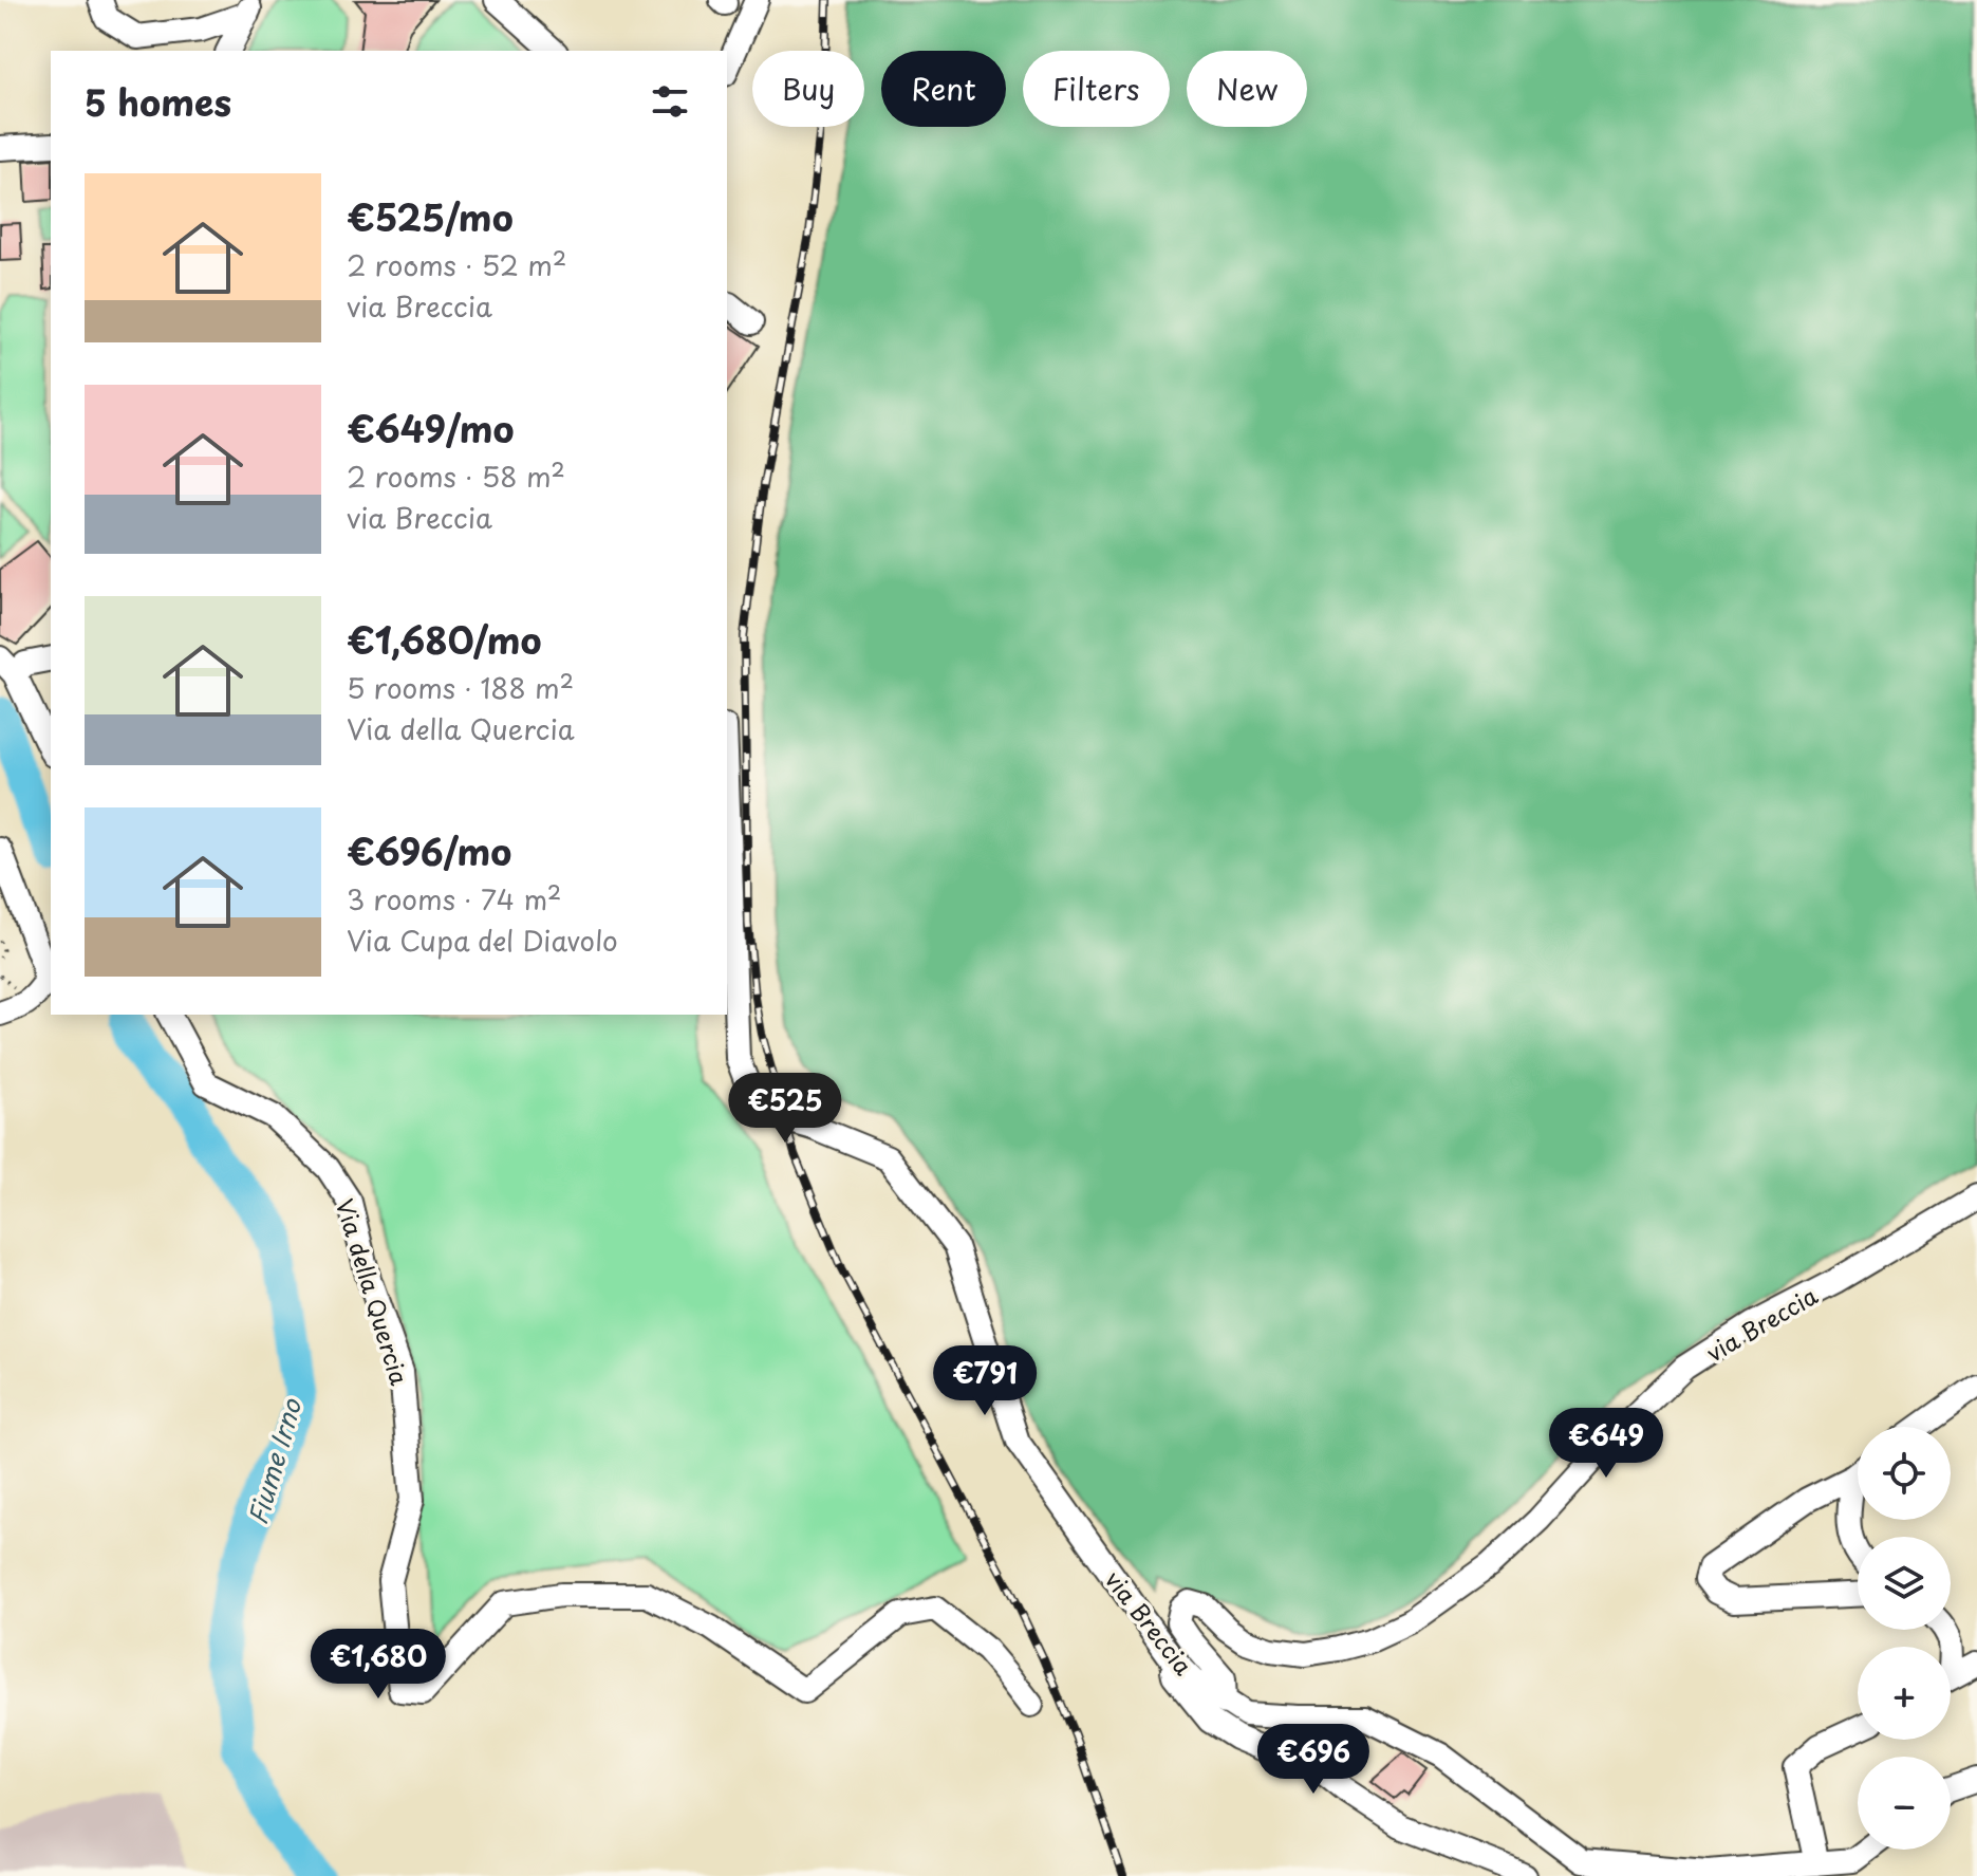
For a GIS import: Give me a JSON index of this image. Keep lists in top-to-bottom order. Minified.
{"streets":{"street":["Via della Quercia","via Breccia"]},"water":["Fiume Irno"],"page":{"chip":["Buy","Rent","Filters","New"],"heading":"5 homes","list":[{"name":"€525/mo","note":"2 rooms · 52 m² · via Breccia"},{"name":"€649/mo","note":"2 rooms · 58 m² · via Breccia"},{"name":"€1,680/mo","note":"5 rooms · 188 m² · Via della Quercia"},{"name":"€696/mo","note":"3 rooms · 74 m² · Via Cupa del Diavolo"}],"price":["€525","€791","€649","€1,680","€696"],"map_buttons":["+","−"]}}
